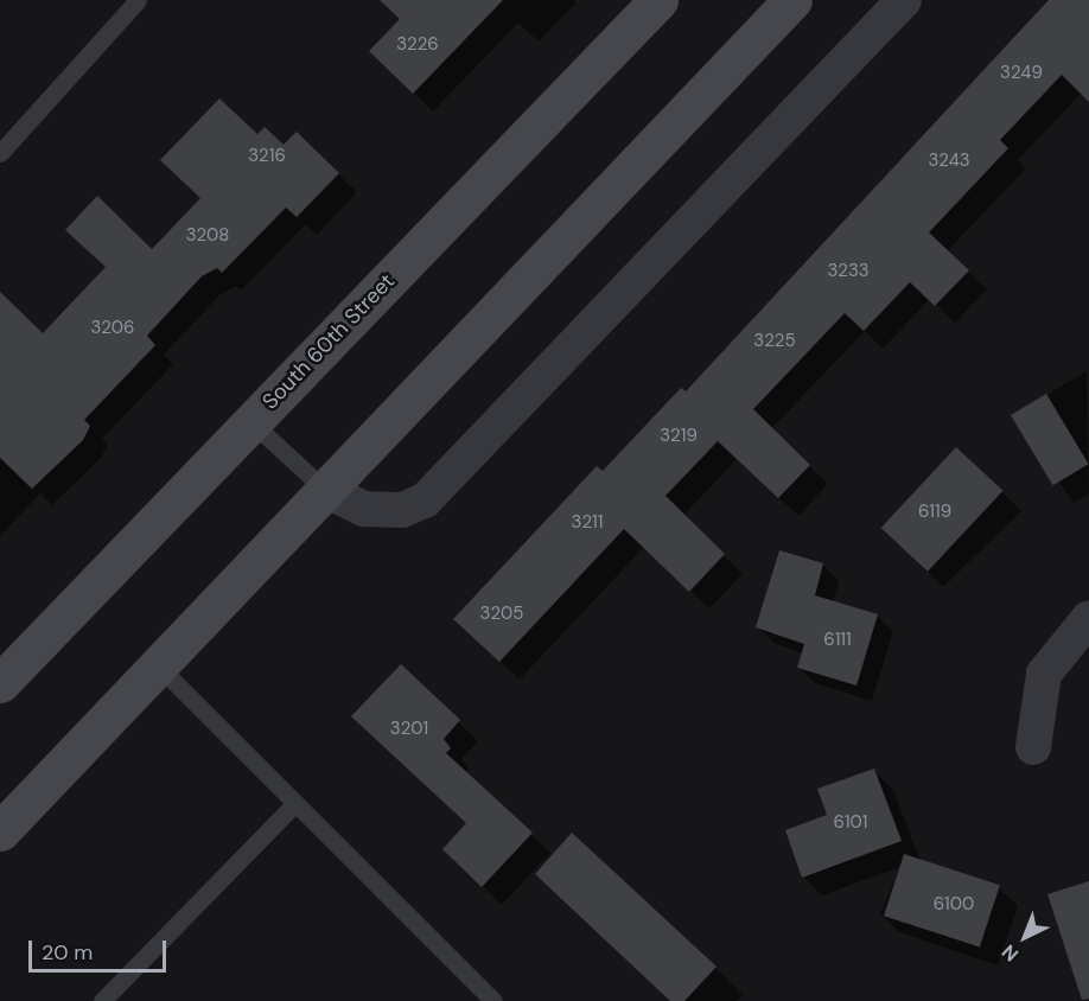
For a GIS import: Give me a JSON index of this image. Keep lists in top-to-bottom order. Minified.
{"streets":{"main road":["South 60th Street"]},"house_numbers":["3226","3249","3216","3243","3208","3233","3206","3225","3219","6119","3211","3205","6111","3201","6101","6100"],"scale_bar":"20 m","north":"bottom left"}
